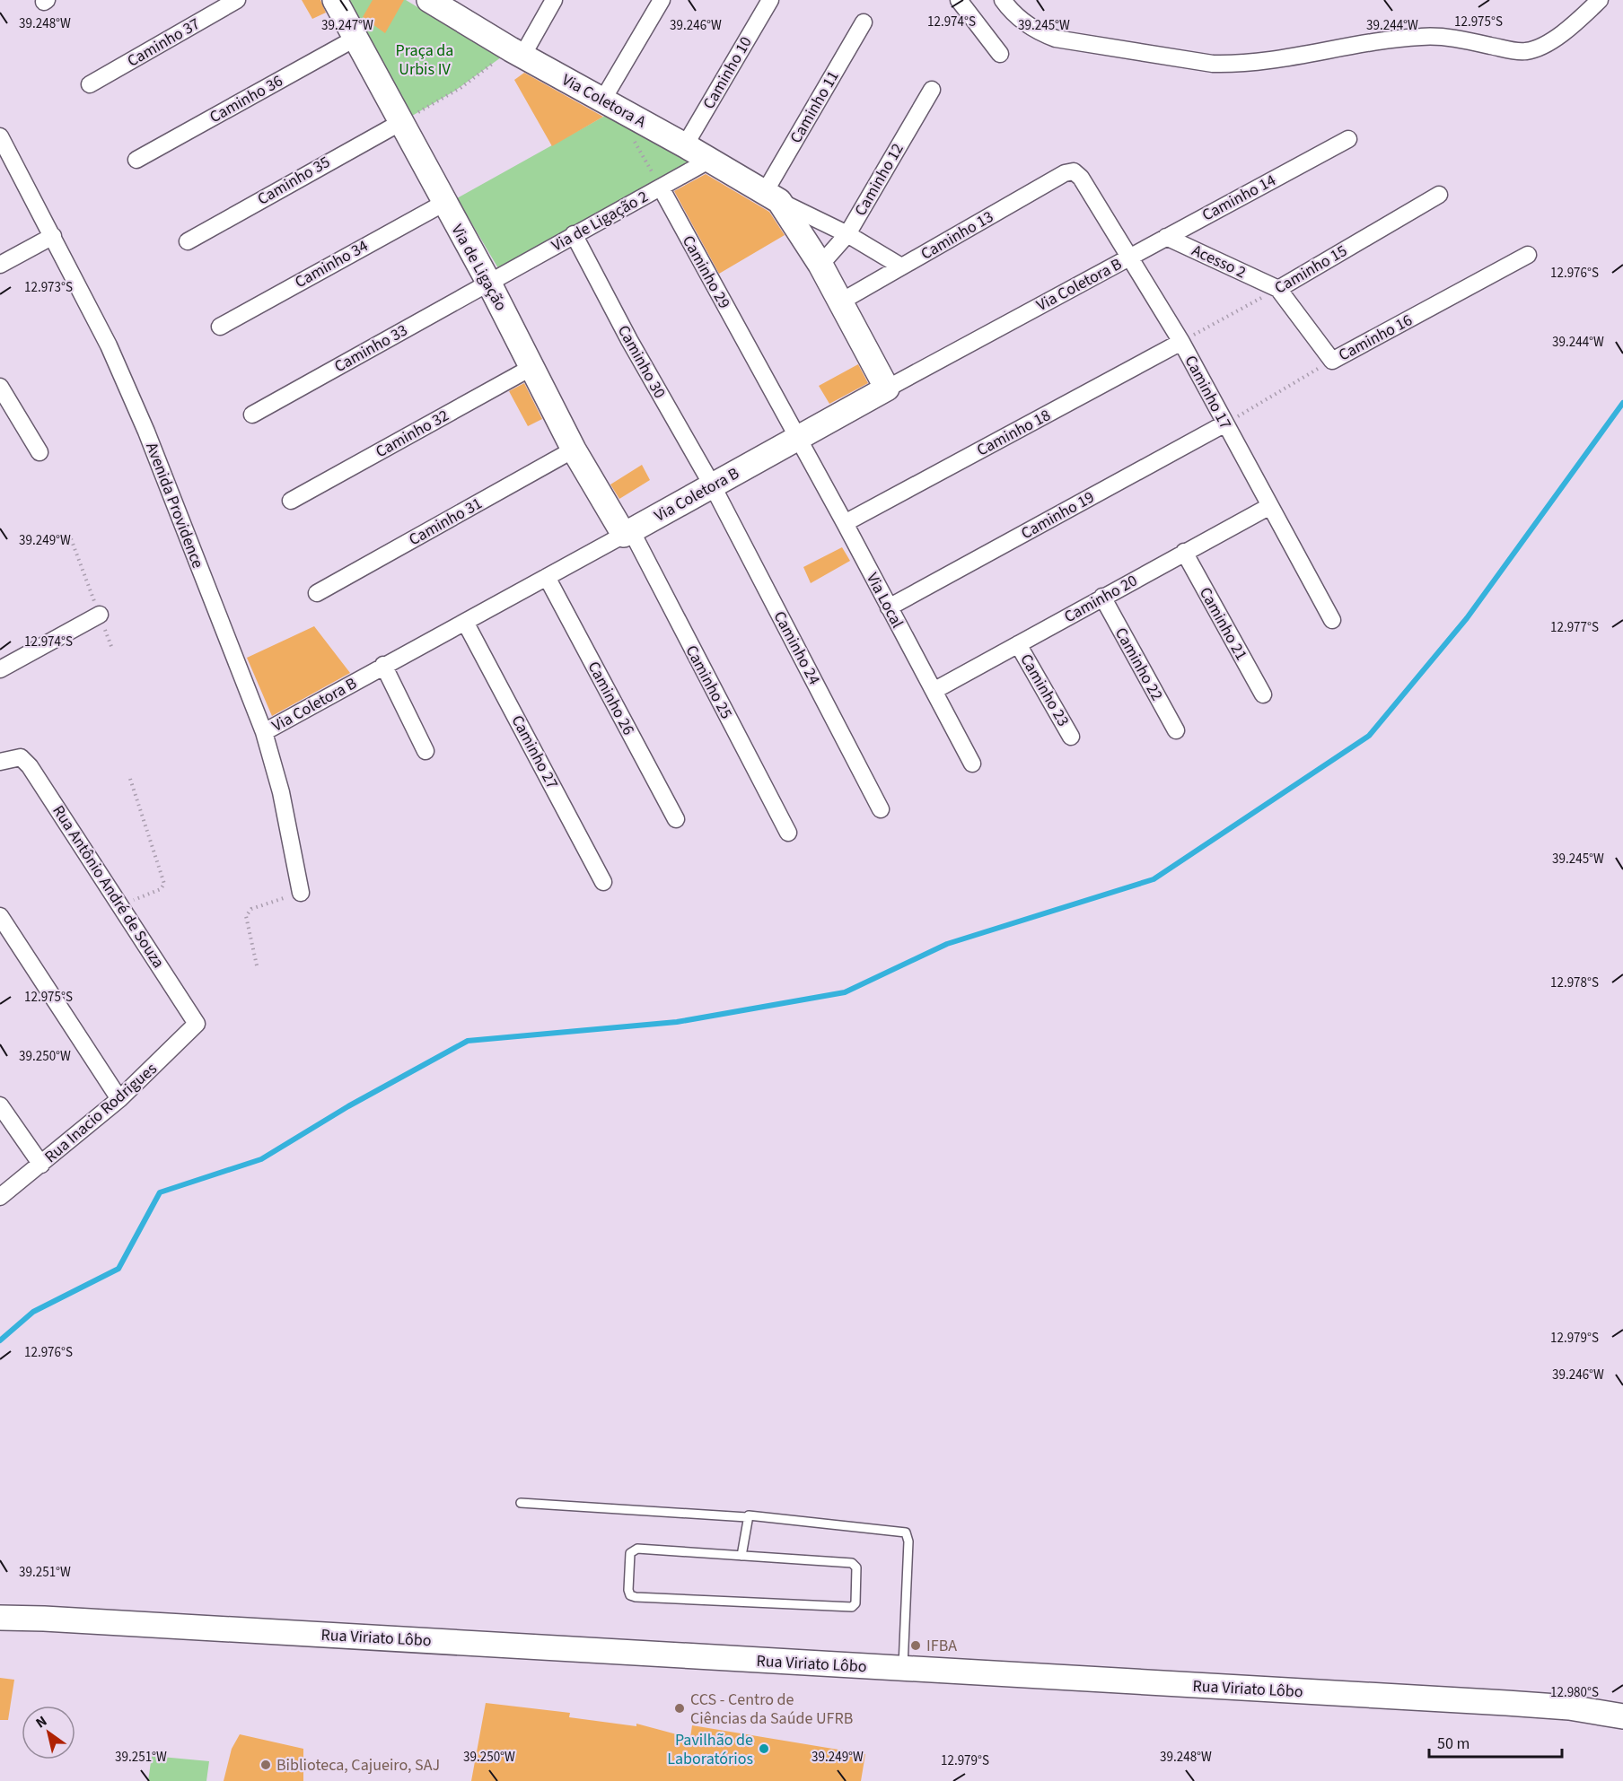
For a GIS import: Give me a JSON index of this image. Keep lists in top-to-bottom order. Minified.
{"streets":{"street":["Caminho 37","Caminho 10","Caminho 36","Via Coletora A","Caminho 11","Caminho 12","Caminho 35","Caminho 14","Via de Ligação 2","Caminho 13","Acesso 2","Caminho 34","Via de Ligação","Caminho 15","Caminho 29","Via Coletora B","Caminho 16","Caminho 33","Caminho 30","Caminho 17","Caminho 18","Caminho 32","Avenida Providence","Caminho 19","Caminho 31","Caminho 20","Via Local","Caminho 21","Caminho 24","Caminho 22","Caminho 25","Caminho 23","Caminho 26","Caminho 27","Rua Antônio André de Souza","Rua Inacio Rodrigues","Rua Viriato Lôbo"]},"crossings":[["Caminho 10","Via Coletora A"],["Caminho 36","Via de Ligação"],["Via Coletora A","Caminho 11"],["Via Coletora A","Caminho 12"],["Via Coletora A","Via de Ligação 2"],["Via Coletora A","Caminho 13"],["Via Coletora A","Via Coletora B"],["Caminho 35","Via de Ligação"],["Caminho 14","Acesso 2"],["Caminho 14","Via Coletora B"],["Caminho 14","Caminho 17"],["Via de Ligação 2","Via de Ligação"],["Via de Ligação 2","Caminho 29"],["Via de Ligação 2","Caminho 33"],["Via de Ligação 2","Caminho 30"],["Caminho 13","Caminho 17"],["Acesso 2","Caminho 15"],["Acesso 2","Caminho 16"],["Caminho 34","Via de Ligação"],["Via de Ligação","Via Coletora B"],["Via de Ligação","Caminho 33"],["Via de Ligação","Caminho 32"],["Via de Ligação","Caminho 31"],["Via de Ligação","Caminho 25"],["Caminho 15","Caminho 17"],["Caminho 15","Caminho 18"],["Caminho 29","Via Coletora B"],["Caminho 29","Via Local"],["Via Coletora B","Caminho 30"],["Via Coletora B","Caminho 17"],["Via Coletora B","Avenida Providence"],["Via Coletora B","Via Local"],["Via Coletora B","Caminho 24"],["Via Coletora B","Caminho 25"],["Via Coletora B","Caminho 26"],["Via Coletora B","Caminho 27"],["Caminho 16","Caminho 17"],["Caminho 16","Caminho 19"],["Caminho 30","Caminho 24"],["Caminho 17","Caminho 18"],["Caminho 17","Caminho 19"],["Caminho 17","Caminho 20"],["Caminho 18","Via Local"],["Caminho 19","Via Local"],["Caminho 20","Via Local"],["Caminho 20","Caminho 21"],["Caminho 20","Caminho 22"],["Caminho 20","Caminho 23"],["Rua Antônio André de Souza","Rua Inacio Rodrigues"]],"parks":["Praça da Urbis IV"],"places":["IFBA","CCS - Centro de Ciências da Saúde UFRB","Pavilhão de Laboratórios","Biblioteca, Cajueiro, SAJ"],"scale_bar":"50 m","north":"top left","coordinates":["12.974°S","12.975°S","39.248°W","39.247°W","39.246°W","39.245°W","39.244°W","12.976°S","12.973°S","39.249°W","12.977°S","12.978°S","39.250°W","12.979°S","39.251°W","12.980°S"]}
